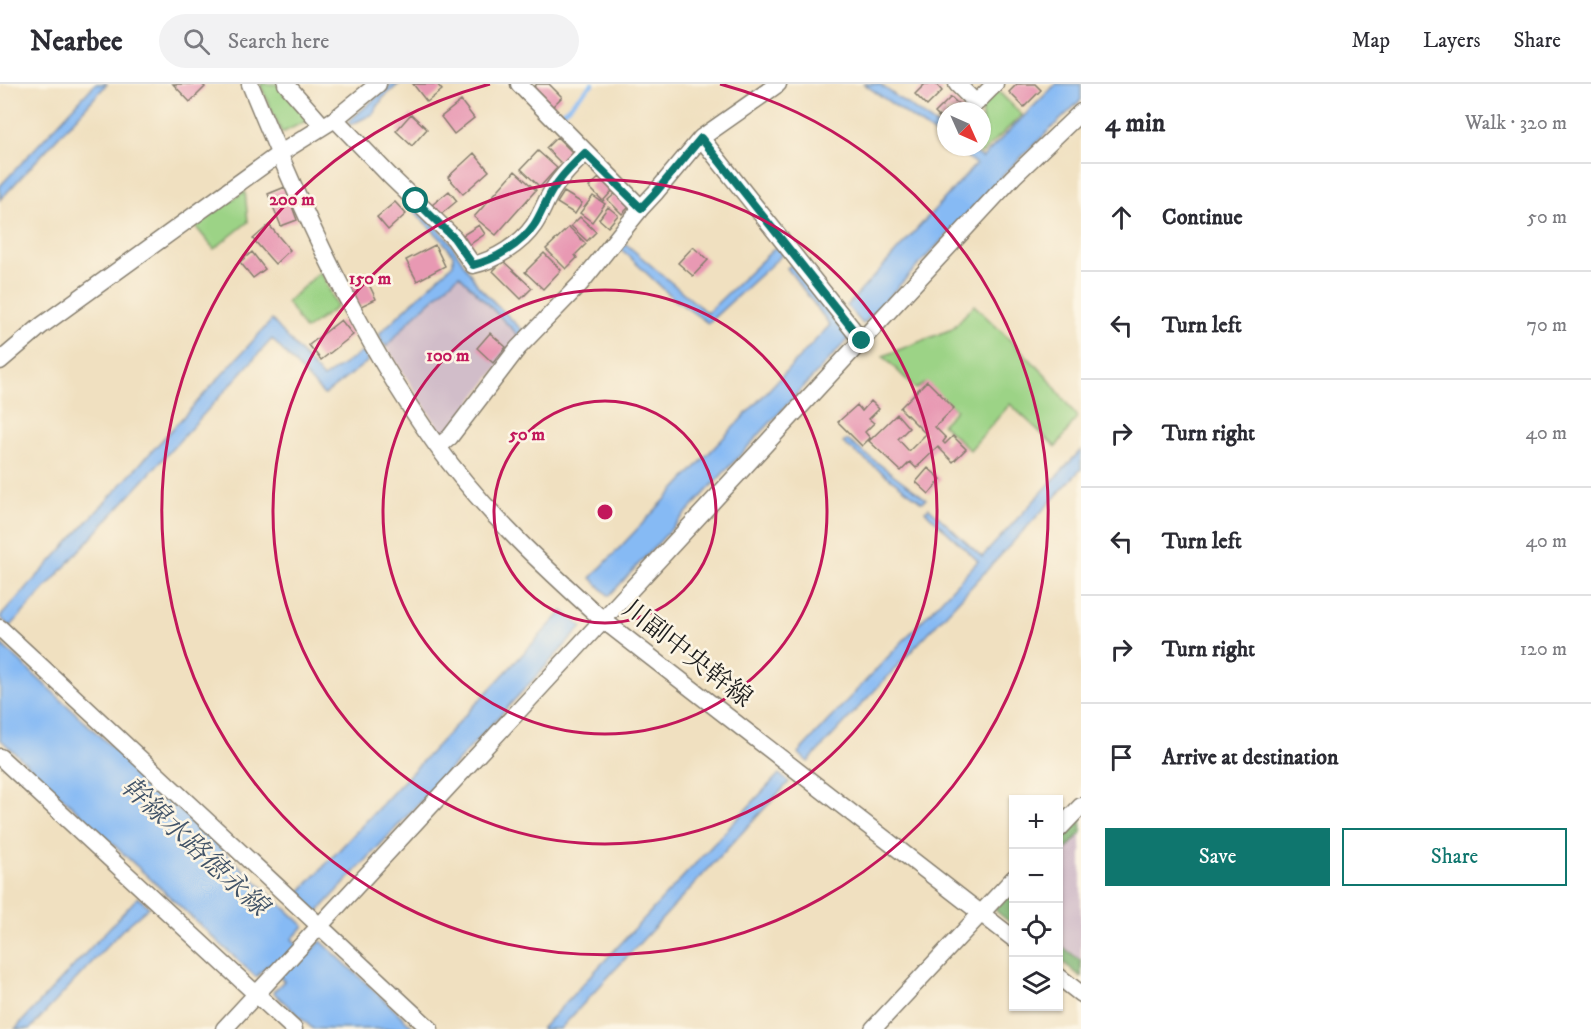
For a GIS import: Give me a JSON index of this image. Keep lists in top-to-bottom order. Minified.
{"streets":{"street":["川副中央幹線"]},"water":["幹線水路徳永線"],"north":"bottom right","page":{"header":"Nearbee","search":"Search here","nav":["Map","Layers","Share"],"heading":["4 min","Walk · 320 m"],"list":[["Continue","50 m"],["Turn left","70 m"],["Turn right","40 m"],["Turn left","40 m"],["Turn right","120 m"],"Arrive at destination"],"map_buttons":["+","−"],"buttons":["Save","Share"]},"rings":["200 m","150 m","100 m","50 m"]}
